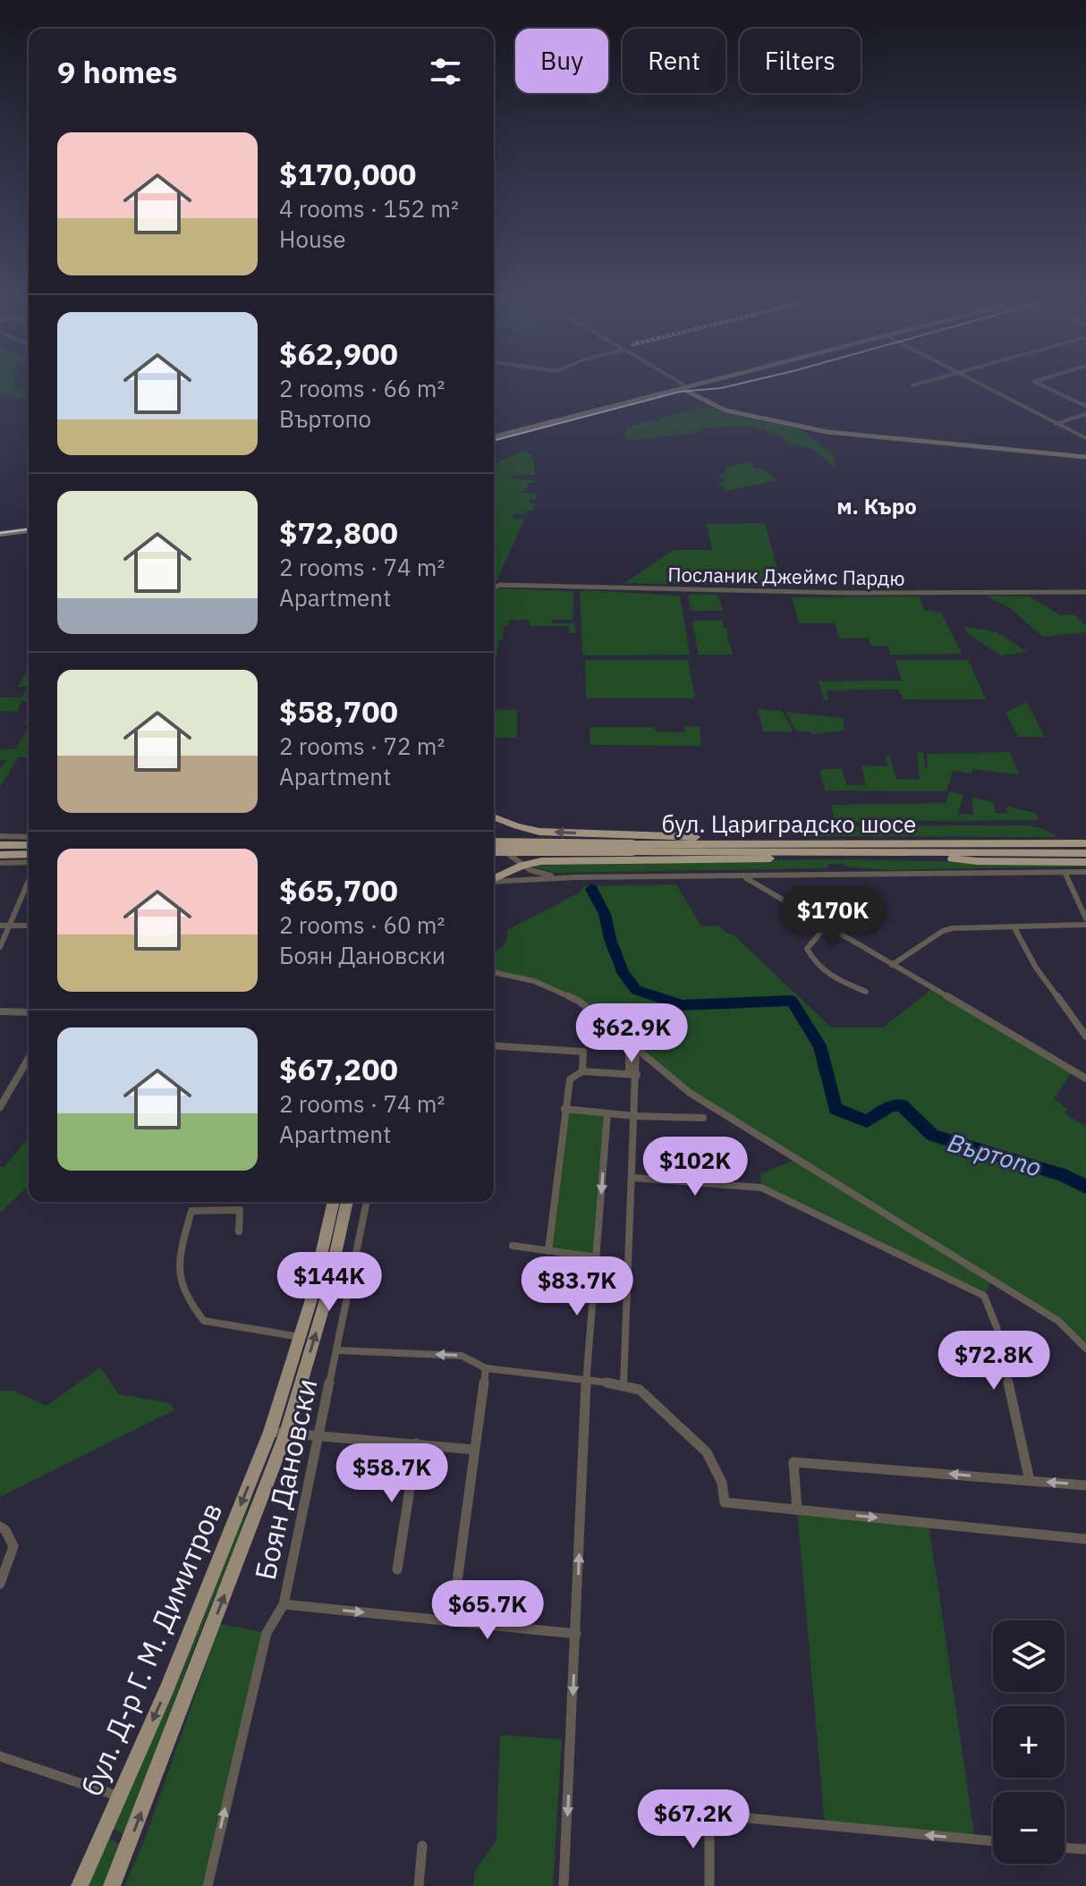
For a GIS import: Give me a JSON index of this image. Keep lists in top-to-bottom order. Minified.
{"streets":{"highway":["бул. Цариградско шосе"],"main road":["бул. Д-р Г. М. Димитров"],"street":["Посланик Джеймс Пардю","Боян Дановски"]},"districts":["м. Къро"],"water":["Въртопо"],"page":{"chip":["Buy","Rent","Filters"],"heading":"9 homes","list":[{"name":"$170,000","note":"4 rooms · 152 m² · House"},{"name":"$62,900","note":"2 rooms · 66 m² · Въртопо"},{"name":"$72,800","note":"2 rooms · 74 m² · Apartment"},{"name":"$58,700","note":"2 rooms · 72 m² · Apartment"},{"name":"$65,700","note":"2 rooms · 60 m² · Боян Дановски"},{"name":"$67,200","note":"2 rooms · 74 m² · Apartment"}],"price":["$170K","$62.9K","$102K","$144K","$83.7K","$72.8K","$58.7K","$65.7K","$67.2K"],"map_buttons":["+","−"]}}
